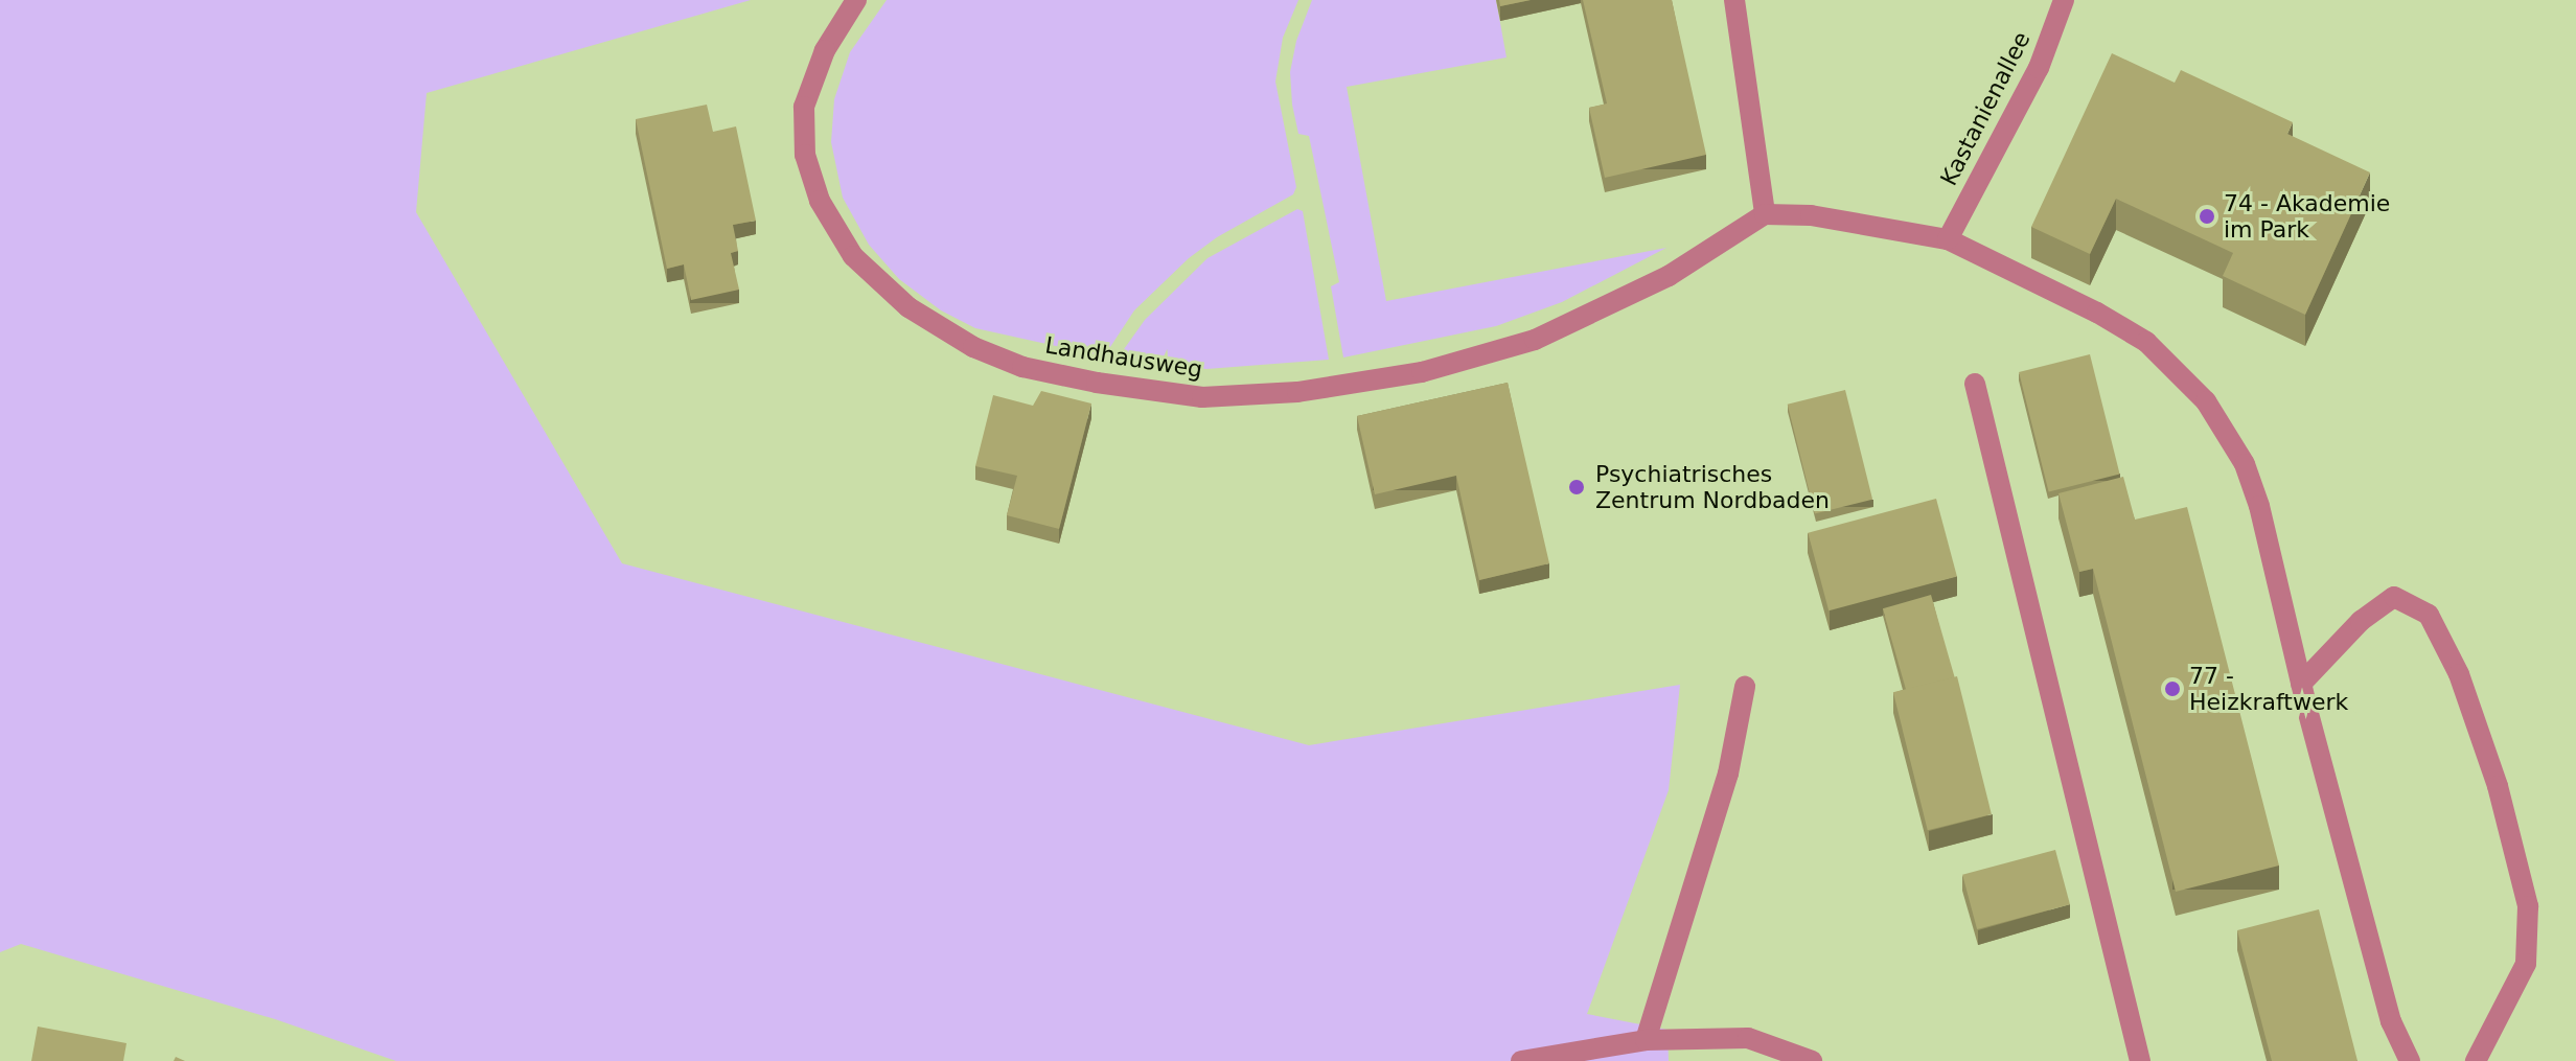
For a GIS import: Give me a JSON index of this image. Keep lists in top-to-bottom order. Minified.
{"streets":{"lane":["Kastanienallee","Landhausweg"]},"places":["74 - Akademie im Park","Psychiatrisches Zentrum Nordbaden","77 - Heizkraftwerk"]}
